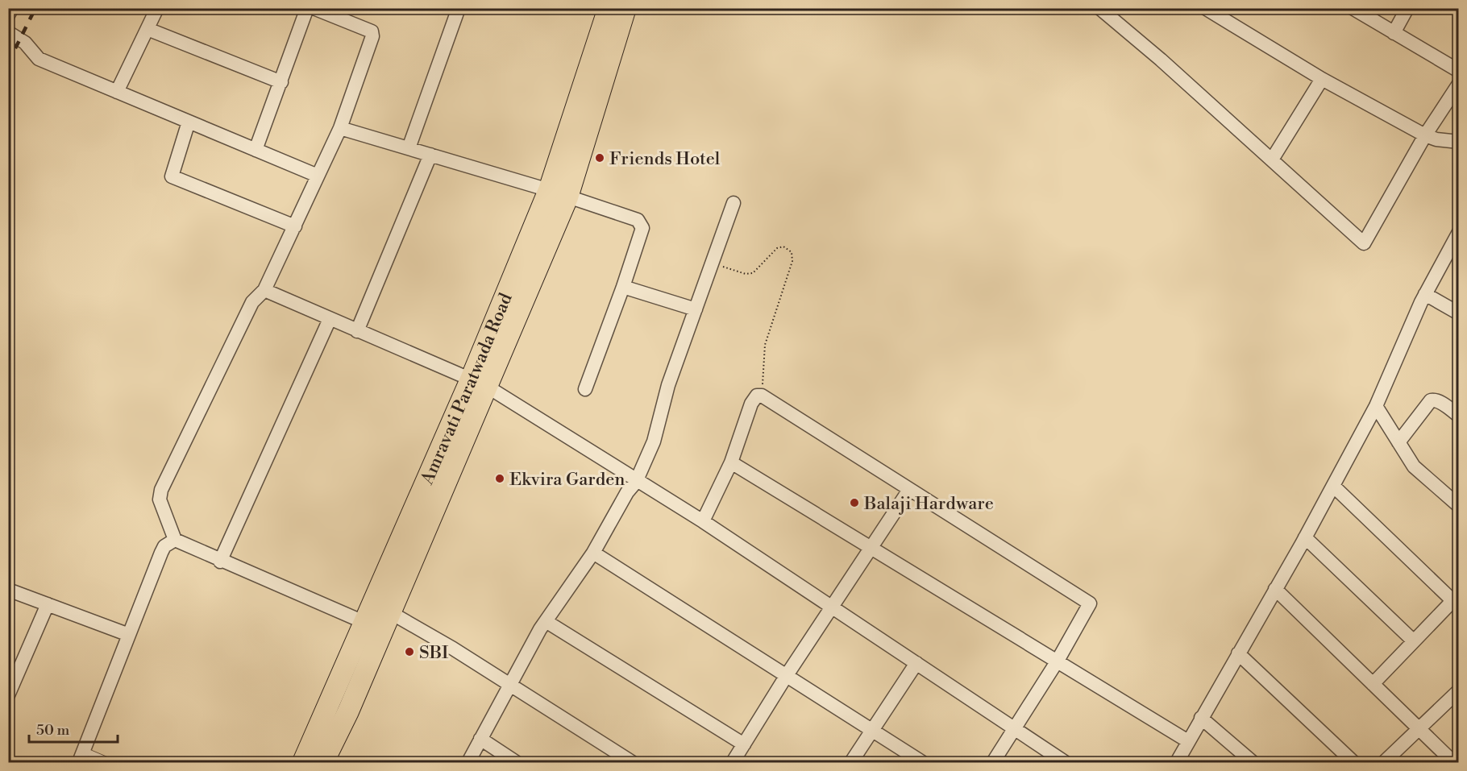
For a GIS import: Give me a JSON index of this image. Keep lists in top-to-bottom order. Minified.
{"streets":{"main road":["Amravati Paratwada Road"]},"places":["Friends Hotel","Ekvira Garden","Balaji Hardware","SBI"],"scale_bar":"50 m"}
